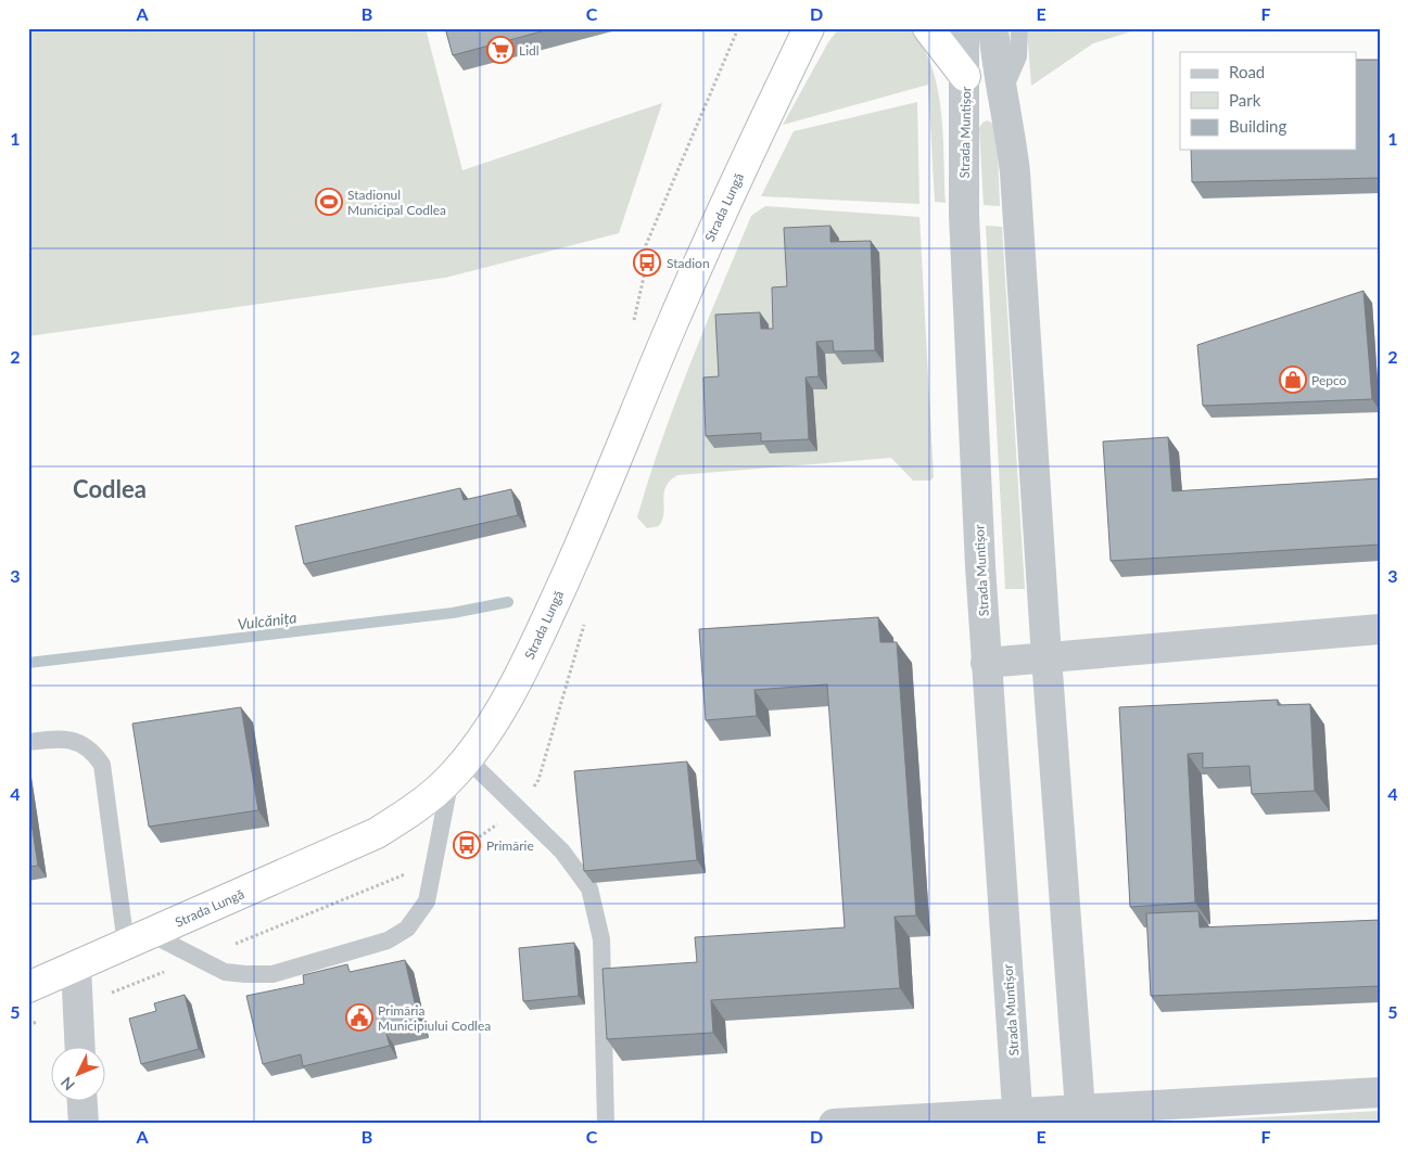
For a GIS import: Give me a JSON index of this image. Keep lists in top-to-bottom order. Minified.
{"streets":{"highway":["Strada Lungă"],"street":["Strada Muntișor"]},"districts":["Codlea"],"water":["Vulcănița"],"places":{"supermarket":["Lidl"],"sports":["Stadionul Municipal Codlea"],"bus stop":["Stadion","Primărie"],"shop":["Pepco"],"public building":["Primăria Municipiului Codlea"]},"legend":["Road","Park","Building"],"north":"bottom left","grid":{"columns":["A","B","C","D","E","F"],"rows":["1","2","3","4","5"]}}
